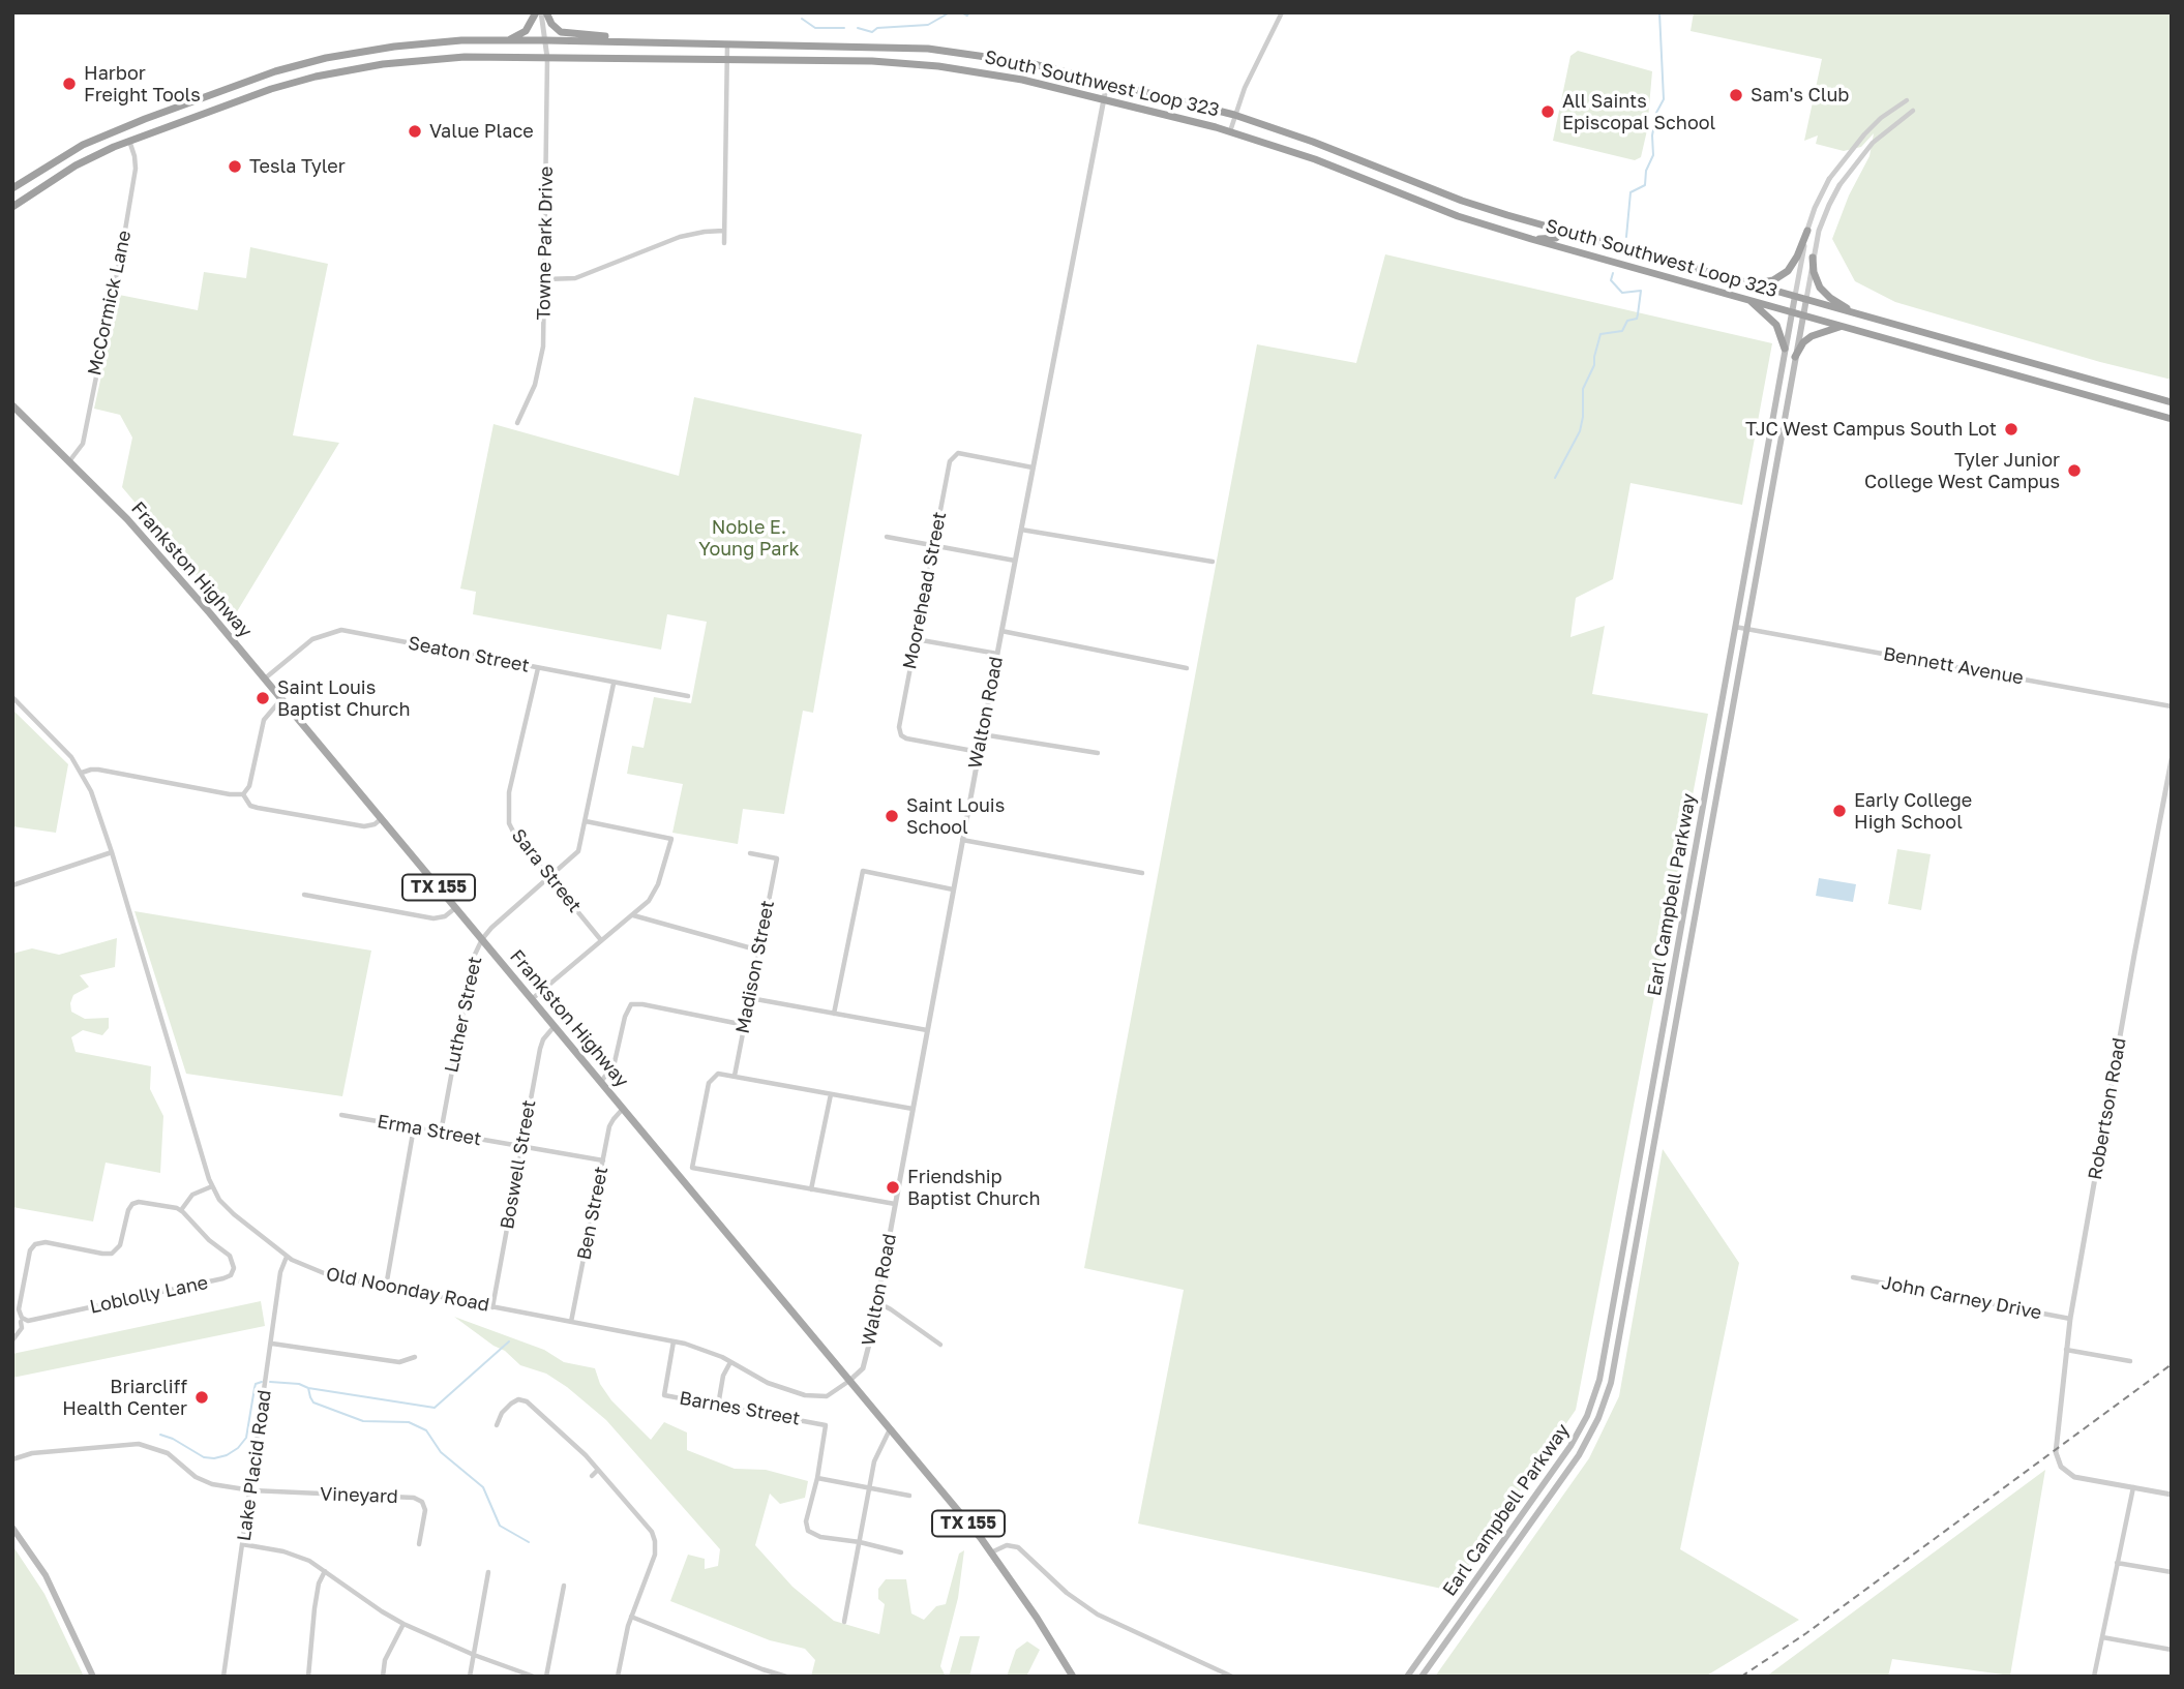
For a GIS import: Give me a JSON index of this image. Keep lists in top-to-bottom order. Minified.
{"streets":{"highway":["South Southwest Loop 323"],"main road":["Frankston Highway","TX 155","Earl Campbell Parkway"],"street":["Towne Park Drive","McCormick Lane","Moorehead Street","Seaton Street","Bennett Avenue","Walton Road","Sara Street","Madison Street","Luther Street","Robertson Road","Erma Street","Boswell Street","Ben Street","Old Noonday Road","Loblolly Lane","John Carney Drive","Barnes Street","Lake Placid Road","Vineyard"]},"crossings":[["South Southwest Loop 323","Towne Park Drive"],["South Southwest Loop 323","McCormick Lane"],["South Southwest Loop 323","Walton Road"],["South Southwest Loop 323","Earl Campbell Parkway"],["McCormick Lane","Frankston Highway"],["Frankston Highway","Seaton Street"],["Frankston Highway","Walton Road"],["Frankston Highway","Luther Street"],["Frankston Highway","Boswell Street"],["Frankston Highway","Ben Street"],["Frankston Highway","Old Noonday Road"],["Moorehead Street","Walton Road"],["Seaton Street","Sara Street"],["Seaton Street","Luther Street"],["Bennett Avenue","Earl Campbell Parkway"],["Walton Road","Old Noonday Road"],["Sara Street","Luther Street"],["Luther Street","Erma Street"],["Robertson Road","John Carney Drive"],["Erma Street","Boswell Street"],["Erma Street","Ben Street"],["Boswell Street","Old Noonday Road"],["Ben Street","Old Noonday Road"],["Old Noonday Road","Barnes Street"],["Old Noonday Road","Lake Placid Road"],["Lake Placid Road","Vineyard"]],"parks":["Noble E. Young Park"],"places":["Harbor Freight Tools","Sam's Club","All Saints Episcopal School","Value Place","Tesla Tyler","TJC West Campus South Lot","Tyler Junior College West Campus","Saint Louis Baptist Church","Early College High School","Saint Louis School","Friendship Baptist Church","Briarcliff Health Center"]}
